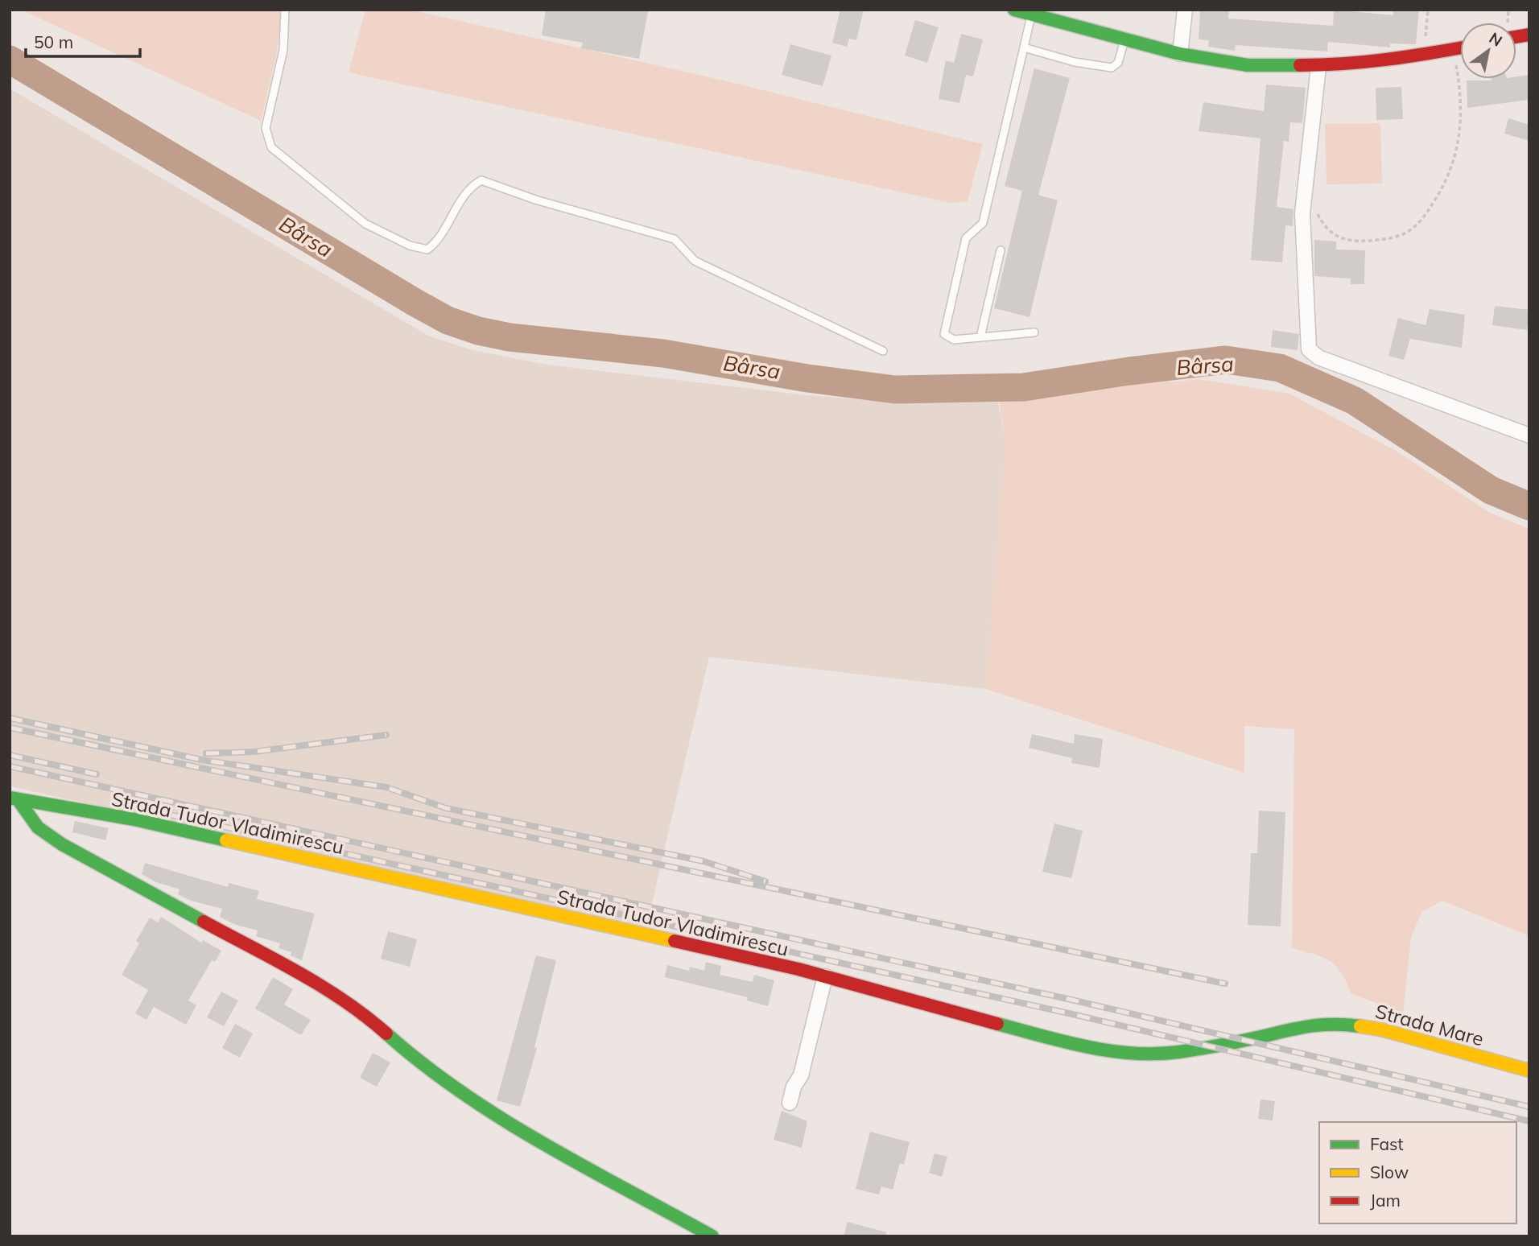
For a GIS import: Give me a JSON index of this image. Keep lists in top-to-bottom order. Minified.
{"streets":{"main road":["Strada Tudor Vladimirescu","Strada Mare"]},"crossings":[["Strada Tudor Vladimirescu","Strada Mare"]],"water":["Bârsa"],"legend":["Fast","Slow","Jam"],"scale_bar":"50 m","north":"top right"}
